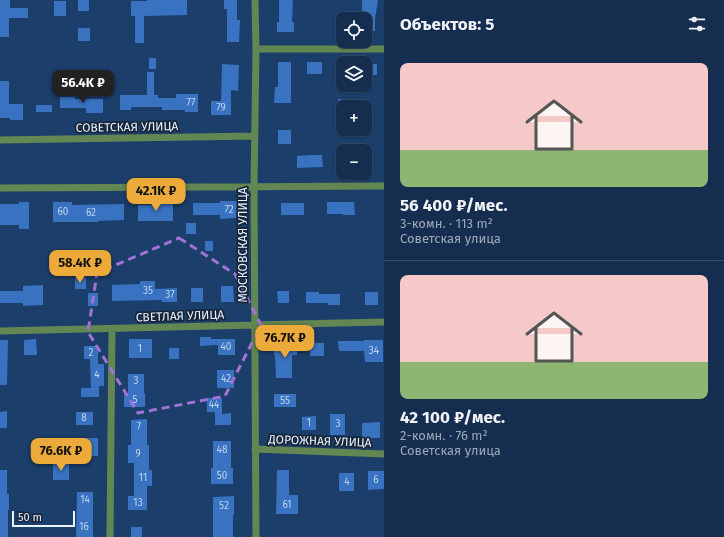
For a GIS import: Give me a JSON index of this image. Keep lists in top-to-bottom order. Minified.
{"streets":{"street":["СОВЕТСКАЯ УЛИЦА","МОСКОВСКАЯ УЛИЦА","СВЕТЛАЯ УЛИЦА","ДОРОЖНАЯ УЛИЦА"]},"crossings":[["СОВЕТСКАЯ УЛИЦА","МОСКОВСКАЯ УЛИЦА"],["МОСКОВСКАЯ УЛИЦА","СВЕТЛАЯ УЛИЦА"],["МОСКОВСКАЯ УЛИЦА","ДОРОЖНАЯ УЛИЦА"]],"house_numbers":["77","79","72","60","62","35","37","40","1","34","2","4","42","3","5","55","44","8","1","3","7","48","9","50","11","6","4","14","13","61","52","16"],"scale_bar":"50 m","page":{"heading":"Объектов: 5","map_buttons":["+","−"],"list":[{"name":"56 400 ₽/мес.","note":"3-комн. · 113 m² · Советская улица"},{"name":"42 100 ₽/мес.","note":"2-комн. · 76 m² · Советская улица"}],"price":["56.4K ₽","42.1K ₽","58.4K ₽","76.7K ₽","76.6K ₽"],"scale":"50 m"}}
